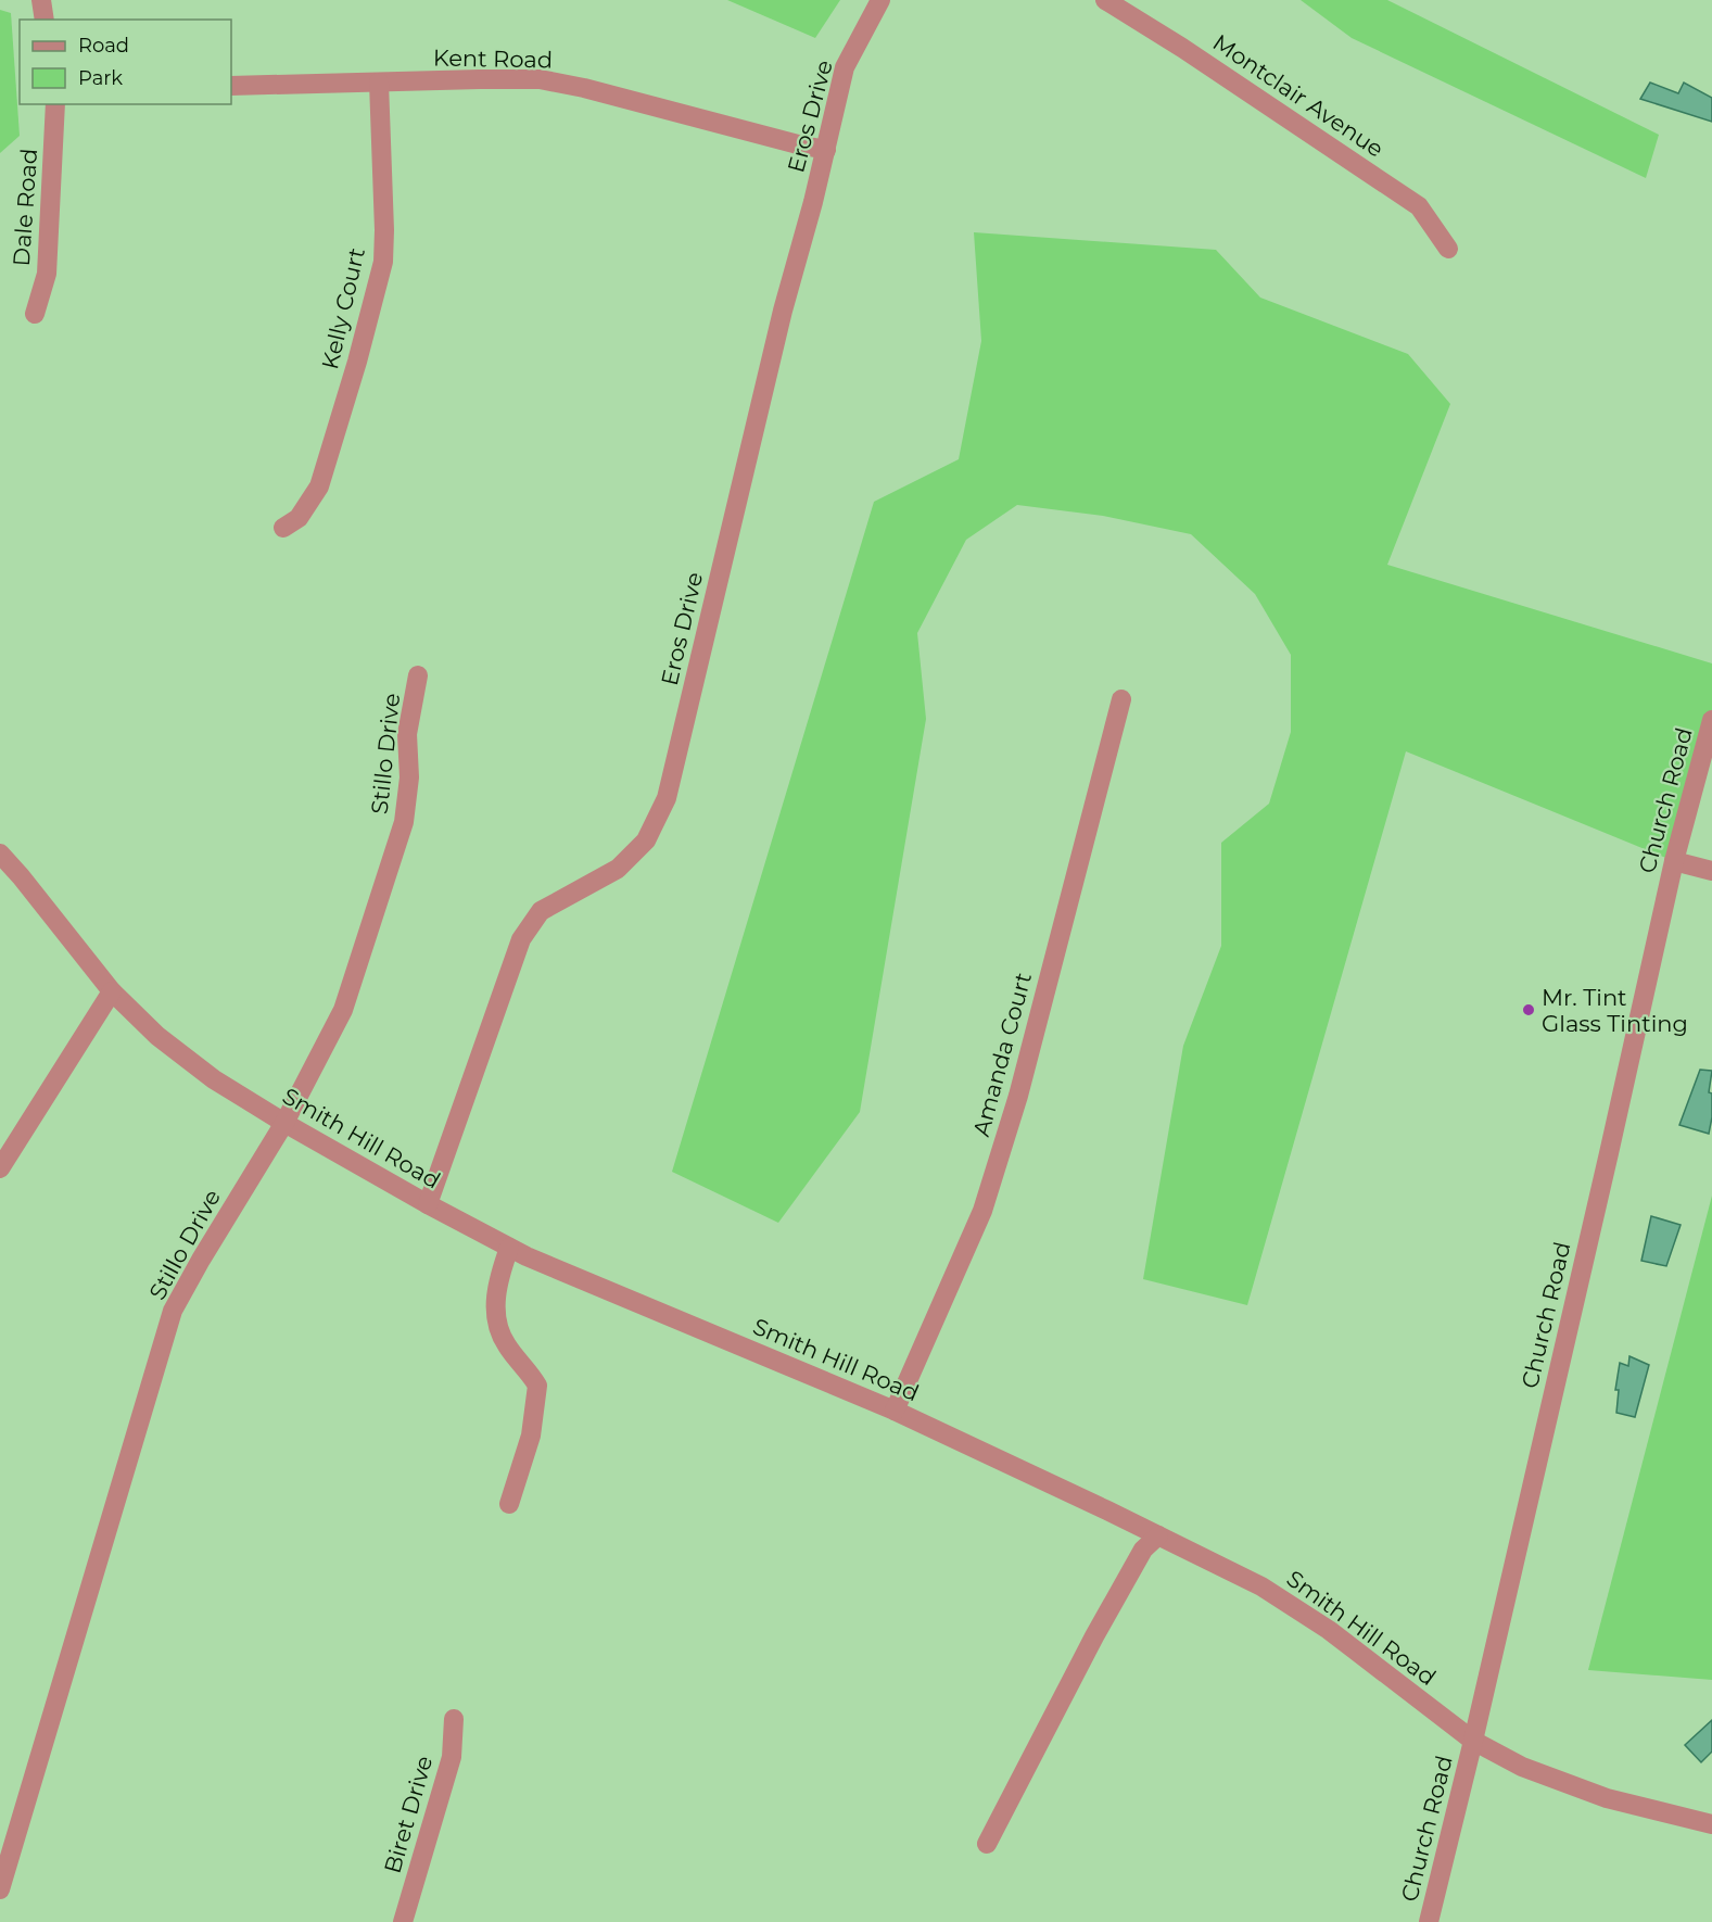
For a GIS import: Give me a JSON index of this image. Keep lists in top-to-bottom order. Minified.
{"streets":{"street":["Kent Road","Montclair Avenue","Eros Drive","Dale Road","Kelly Court","Stillo Drive","Church Road","Amanda Court","Smith Hill Road","Biret Drive"]},"crossings":[["Kent Road","Eros Drive"],["Kent Road","Kelly Court"],["Eros Drive","Smith Hill Road"],["Stillo Drive","Smith Hill Road"],["Church Road","Smith Hill Road"],["Amanda Court","Smith Hill Road"]],"places":["Mr. Tint Glass Tinting"],"legend":["Road","Park"]}
